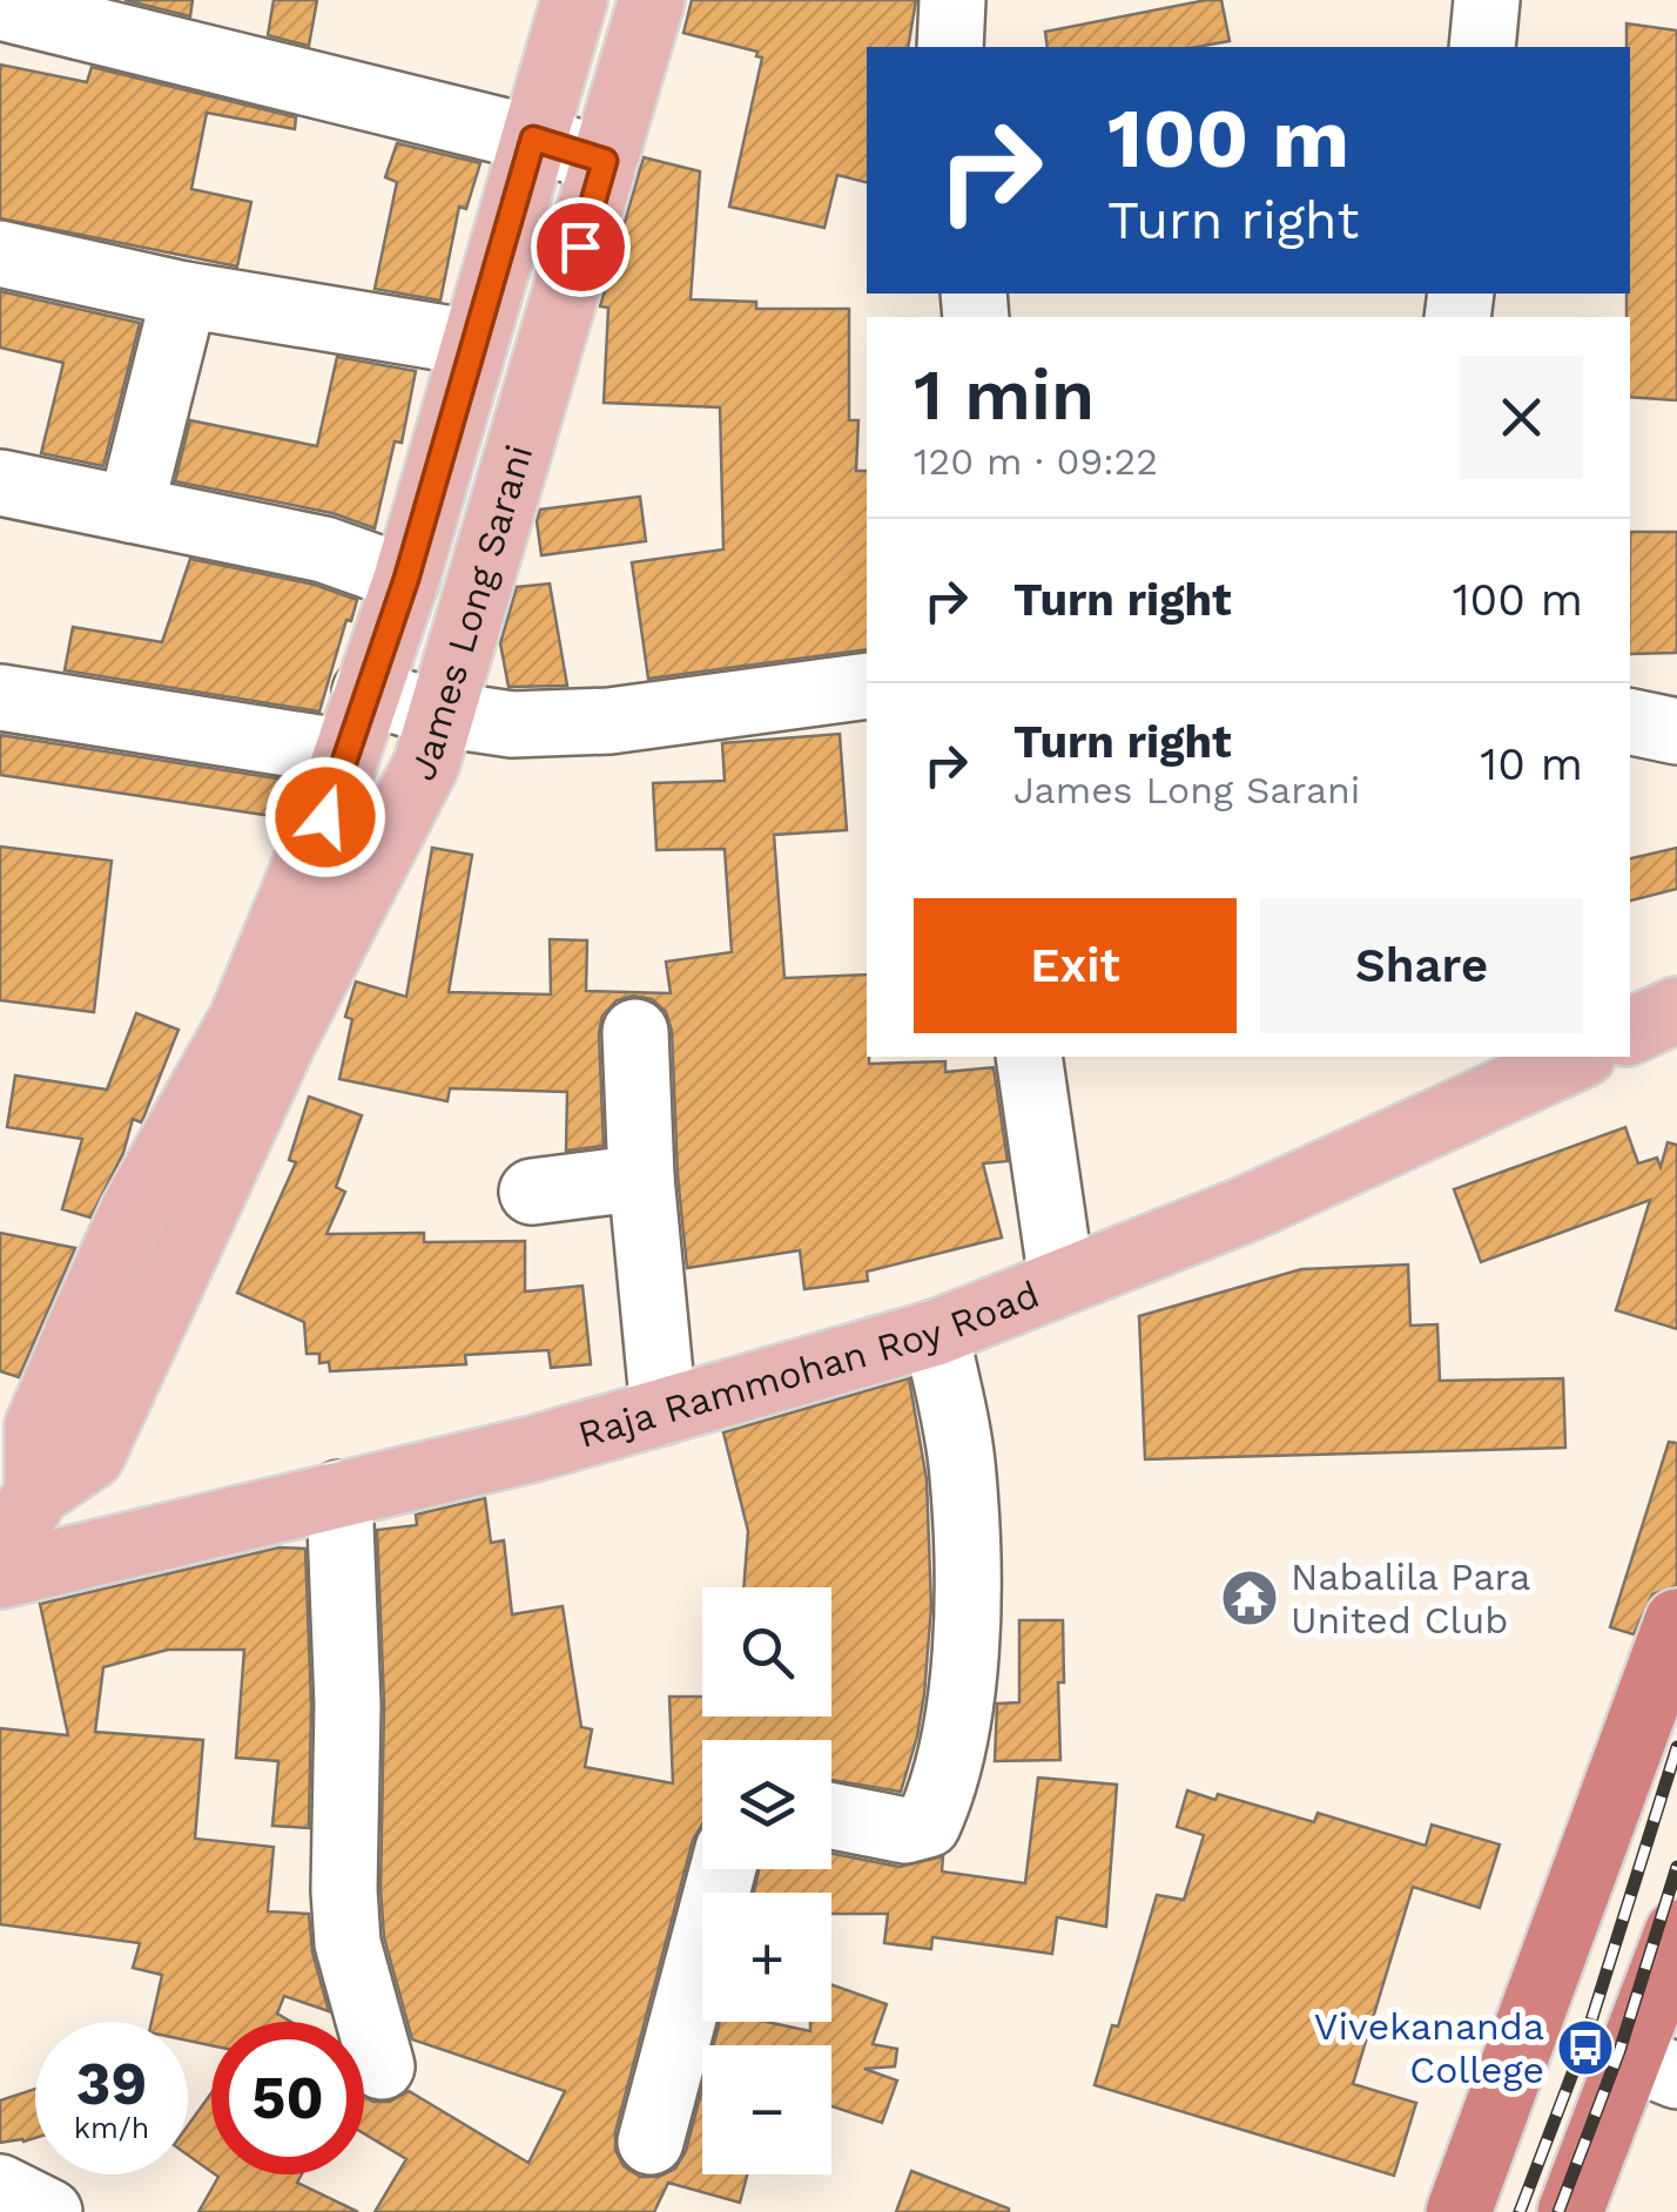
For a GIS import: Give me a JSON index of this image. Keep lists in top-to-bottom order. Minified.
{"streets":{"main road":["James Long Sarani","Raja Rammohan Roy Road"]},"places":{"temple":["Nabalila Para United Club"],"bus stop":["Vivekananda College"]},"page":{"turn":["100 m","Turn right"],"heading":["1 min","120 m · 09:22"],"list":[{"name":"Turn right","value":"100 m"},{"name":"Turn right","note":"James Long Sarani","value":"10 m"}],"buttons":["Exit","Share"],"map_buttons":["+","−"],"speed":"39 km/h","limit":"50"}}
